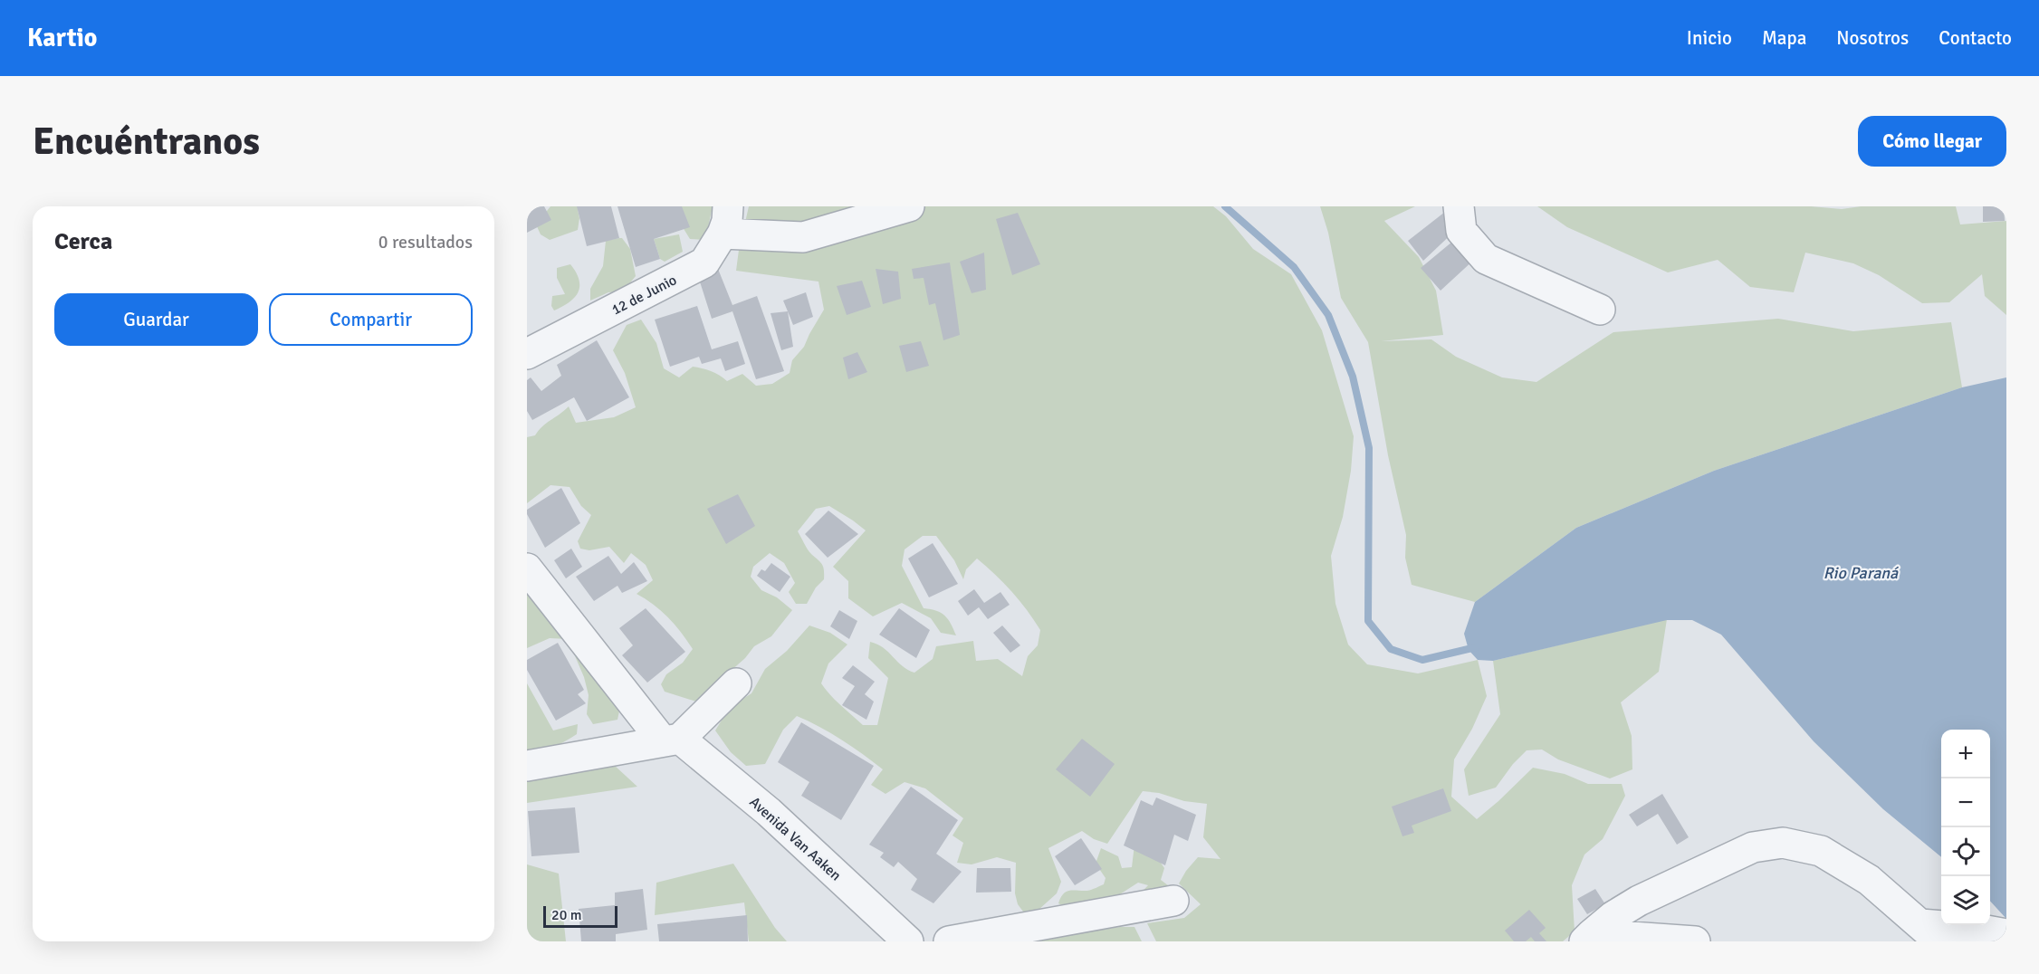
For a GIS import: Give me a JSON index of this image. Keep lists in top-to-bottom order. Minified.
{"streets":{"street":["12 de Junio","Avenida Van Aaken"]},"water":["Rio Paraná"],"scale_bar":"20 m","page":{"header":"Kartio","nav":["Inicio","Mapa","Nosotros","Contacto"],"buttons":["Cómo llegar",["Guardar","Compartir"]],"title":"Encuéntranos","heading":["Cerca","0 resultados"],"map_buttons":["+","−"],"scale":"20 m"}}
